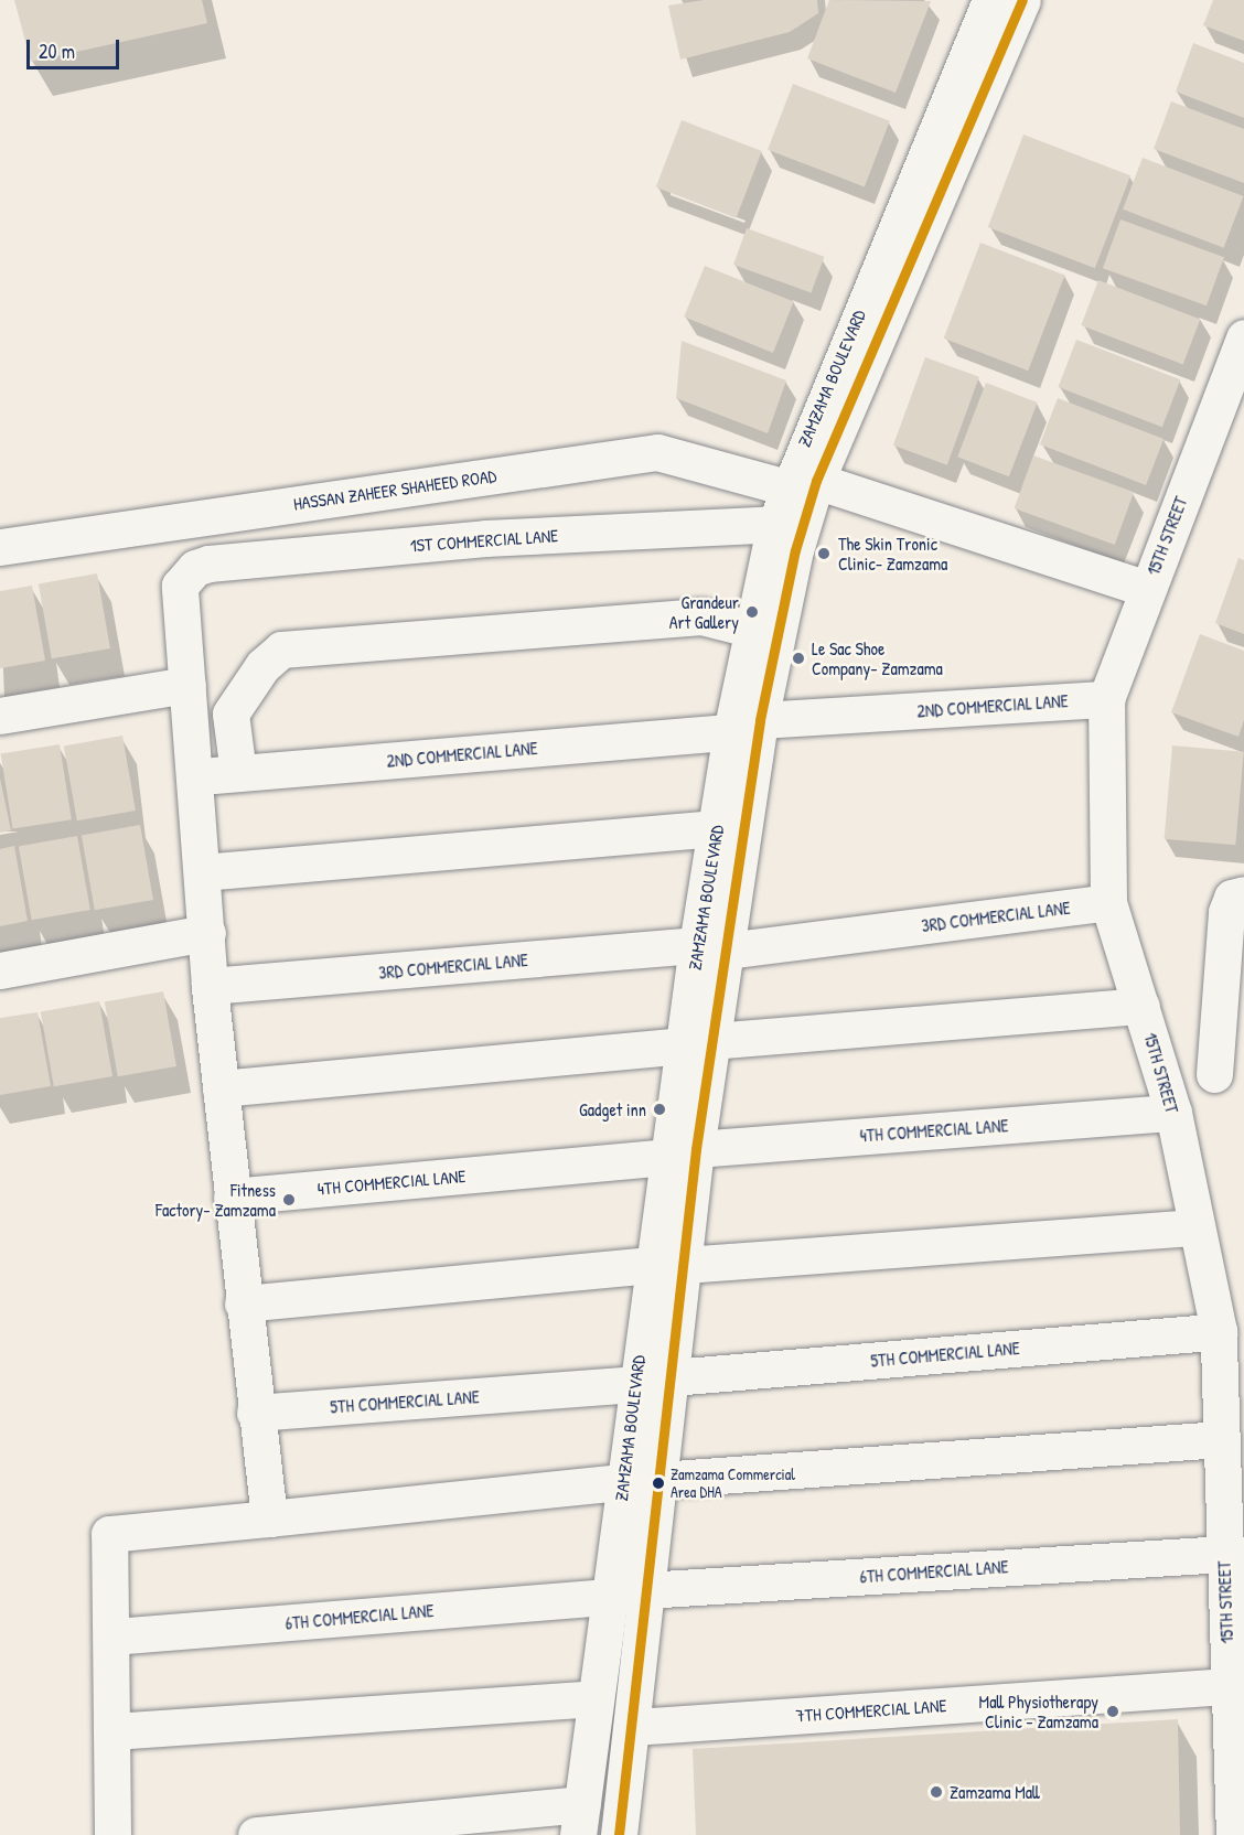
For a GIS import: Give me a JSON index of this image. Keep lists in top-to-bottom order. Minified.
{"streets":{"street":["ZAMZAMA BOULEVARD","HASSAN ZAHEER SHAHEED ROAD","15TH STREET","1ST COMMERCIAL LANE","2ND COMMERCIAL LANE","3RD COMMERCIAL LANE","4TH COMMERCIAL LANE","5TH COMMERCIAL LANE","6TH COMMERCIAL LANE","7TH COMMERCIAL LANE"]},"crossings":[["ZAMZAMA BOULEVARD","HASSAN ZAHEER SHAHEED ROAD"],["ZAMZAMA BOULEVARD","1ST COMMERCIAL LANE"],["ZAMZAMA BOULEVARD","2ND COMMERCIAL LANE"],["ZAMZAMA BOULEVARD","3RD COMMERCIAL LANE"],["ZAMZAMA BOULEVARD","4TH COMMERCIAL LANE"],["ZAMZAMA BOULEVARD","5TH COMMERCIAL LANE"],["ZAMZAMA BOULEVARD","6TH COMMERCIAL LANE"],["ZAMZAMA BOULEVARD","7TH COMMERCIAL LANE"],["HASSAN ZAHEER SHAHEED ROAD","15TH STREET"],["15TH STREET","2ND COMMERCIAL LANE"],["15TH STREET","3RD COMMERCIAL LANE"],["15TH STREET","4TH COMMERCIAL LANE"],["15TH STREET","5TH COMMERCIAL LANE"],["15TH STREET","6TH COMMERCIAL LANE"],["15TH STREET","7TH COMMERCIAL LANE"]],"places":["The Skin Tronic Clinic- Zamzama","Grandeur Art Gallery","Le Sac Shoe Company- Zamzama","Gadget inn","Fitness Factory- Zamzama","Zamzama Commercial Area DHA","Mall Physiotherapy Clinic - Zamzama","Zamzama Mall"],"scale_bar":"20 m"}
